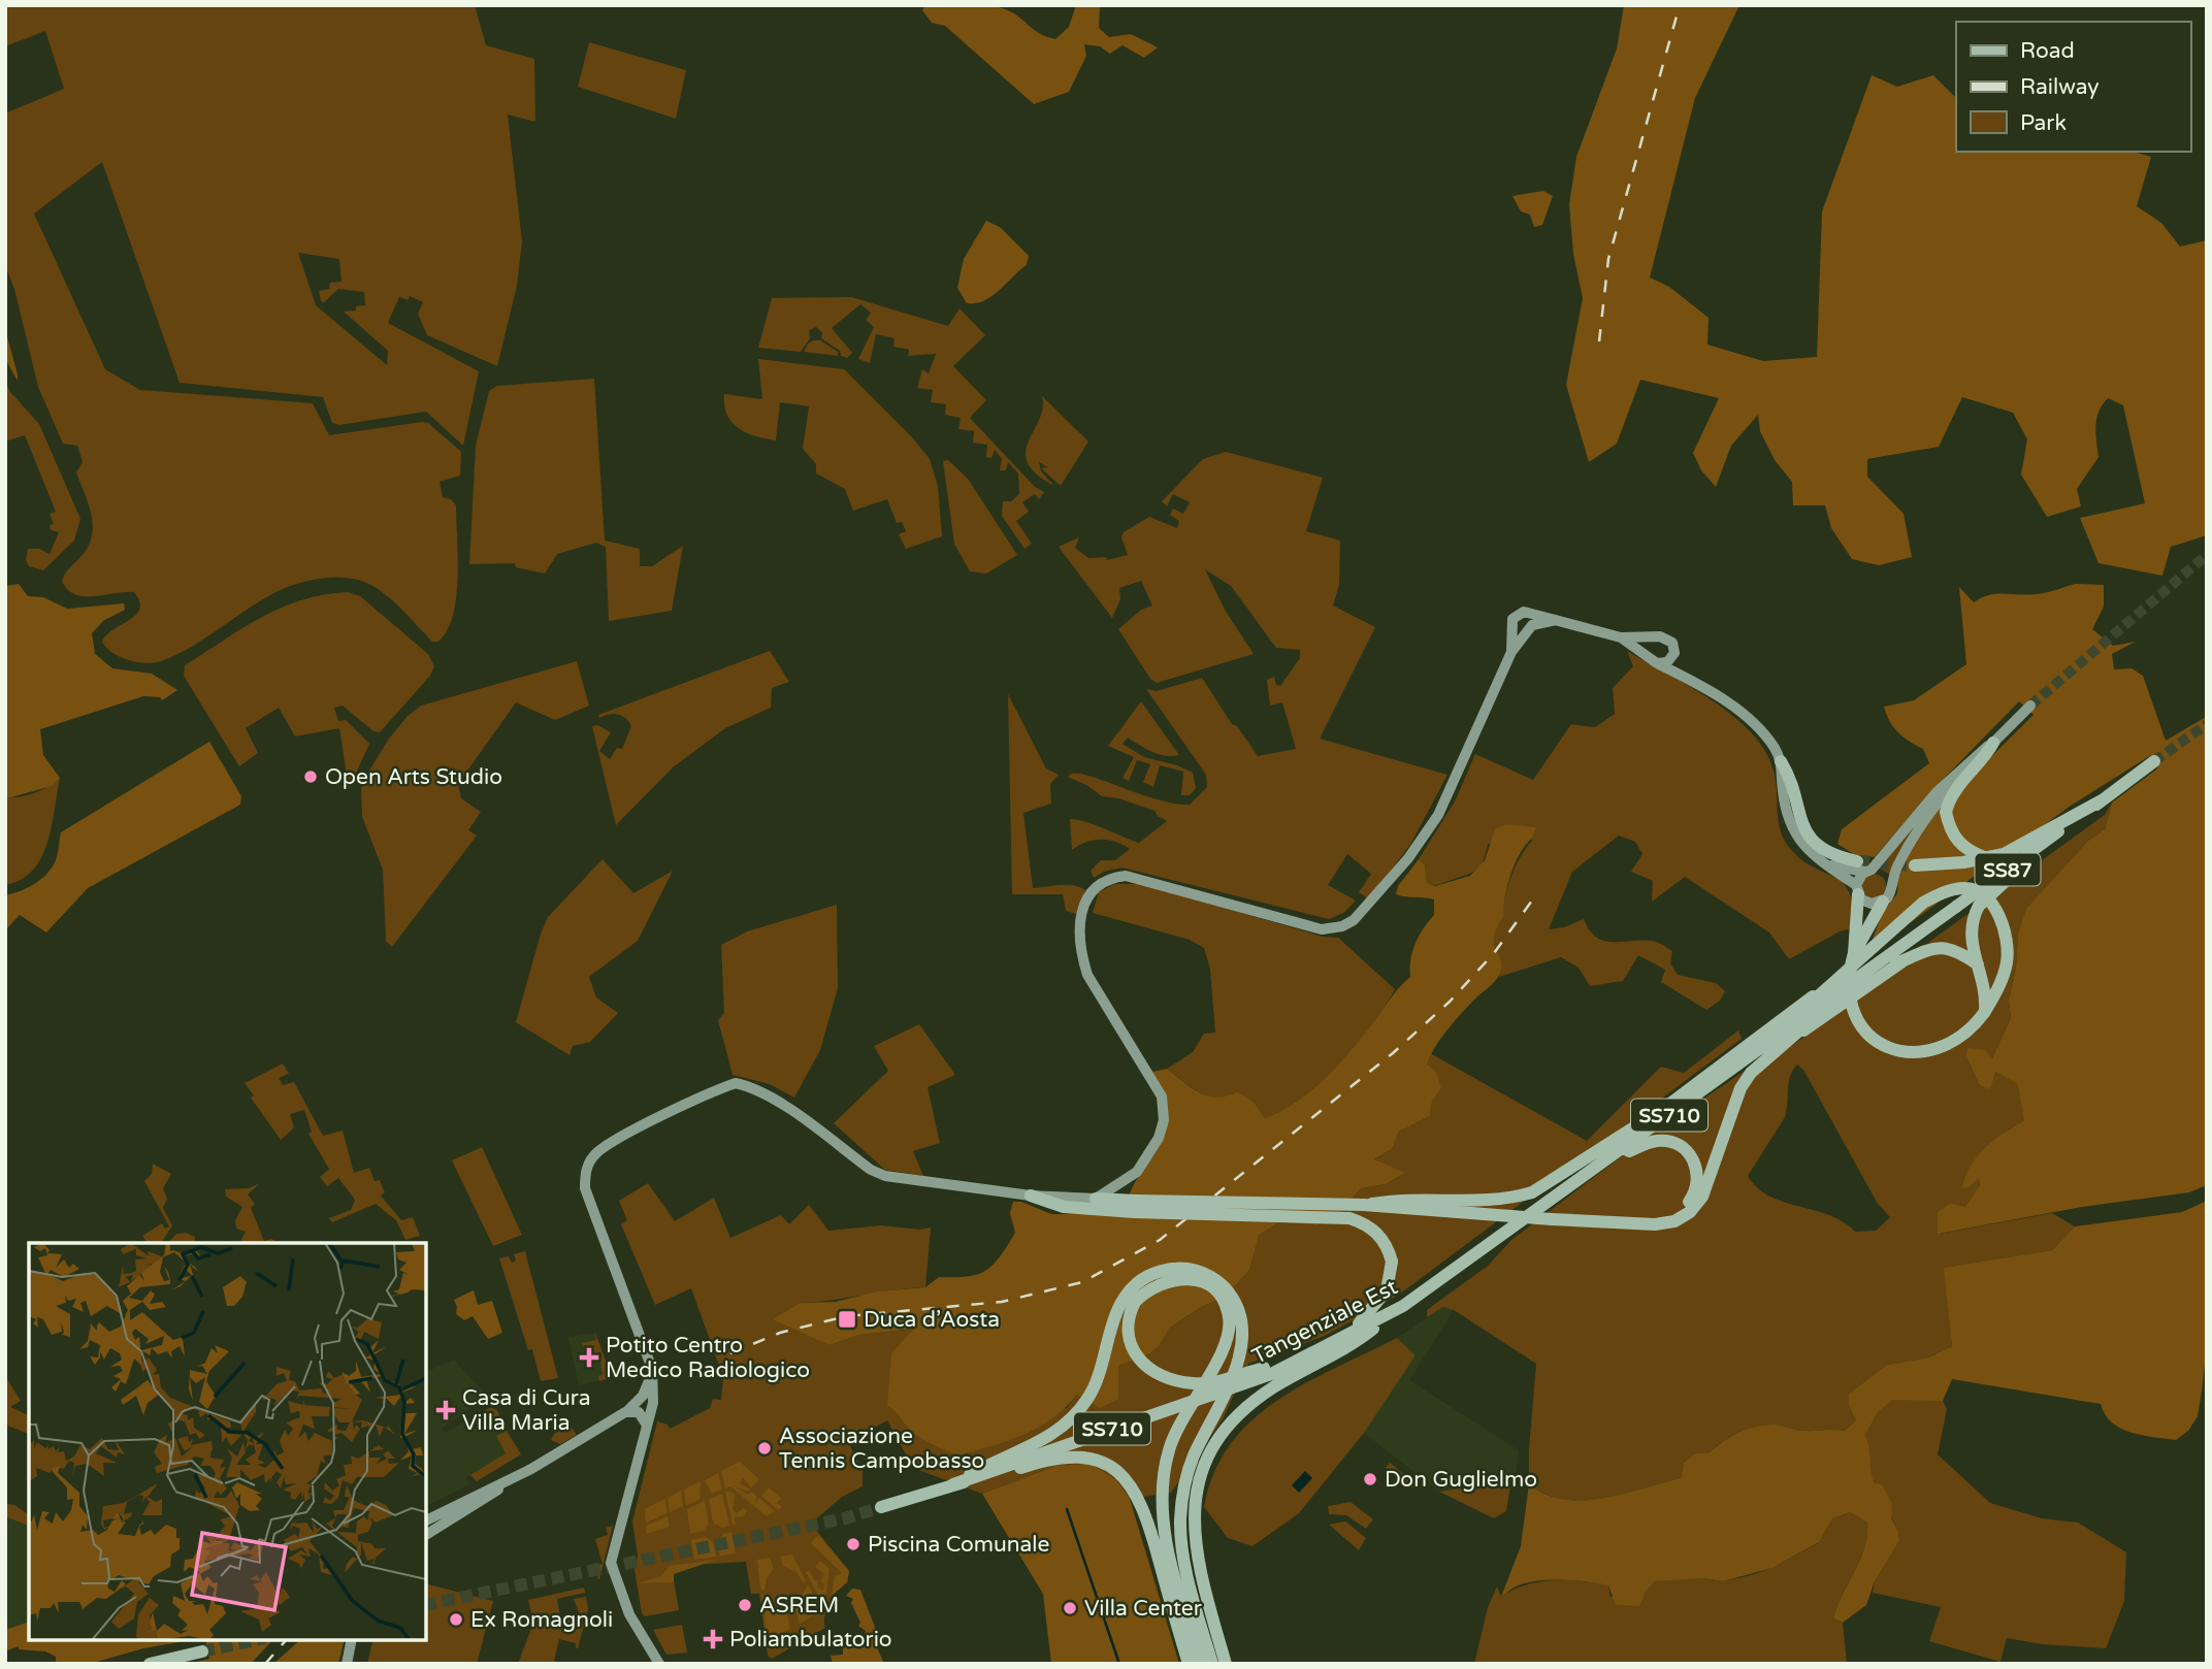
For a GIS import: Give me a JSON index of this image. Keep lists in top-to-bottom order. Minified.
{"streets":{"main road":["SS87","SS710","Tangenziale Est"]},"crossings":[["SS87","Tangenziale Est"]],"places":{"other":["Open Arts Studio","Associazione Tennis Campobasso","Don Guglielmo","Piscina Comunale","ASREM","Villa Center","Ex Romagnoli"],"transit":["Duca d’Aosta"],"health":["Potito Centro Medico Radiologico","Casa di Cura Villa Maria","Poliambulatorio"]},"legend":["Road","Railway","Park"]}
